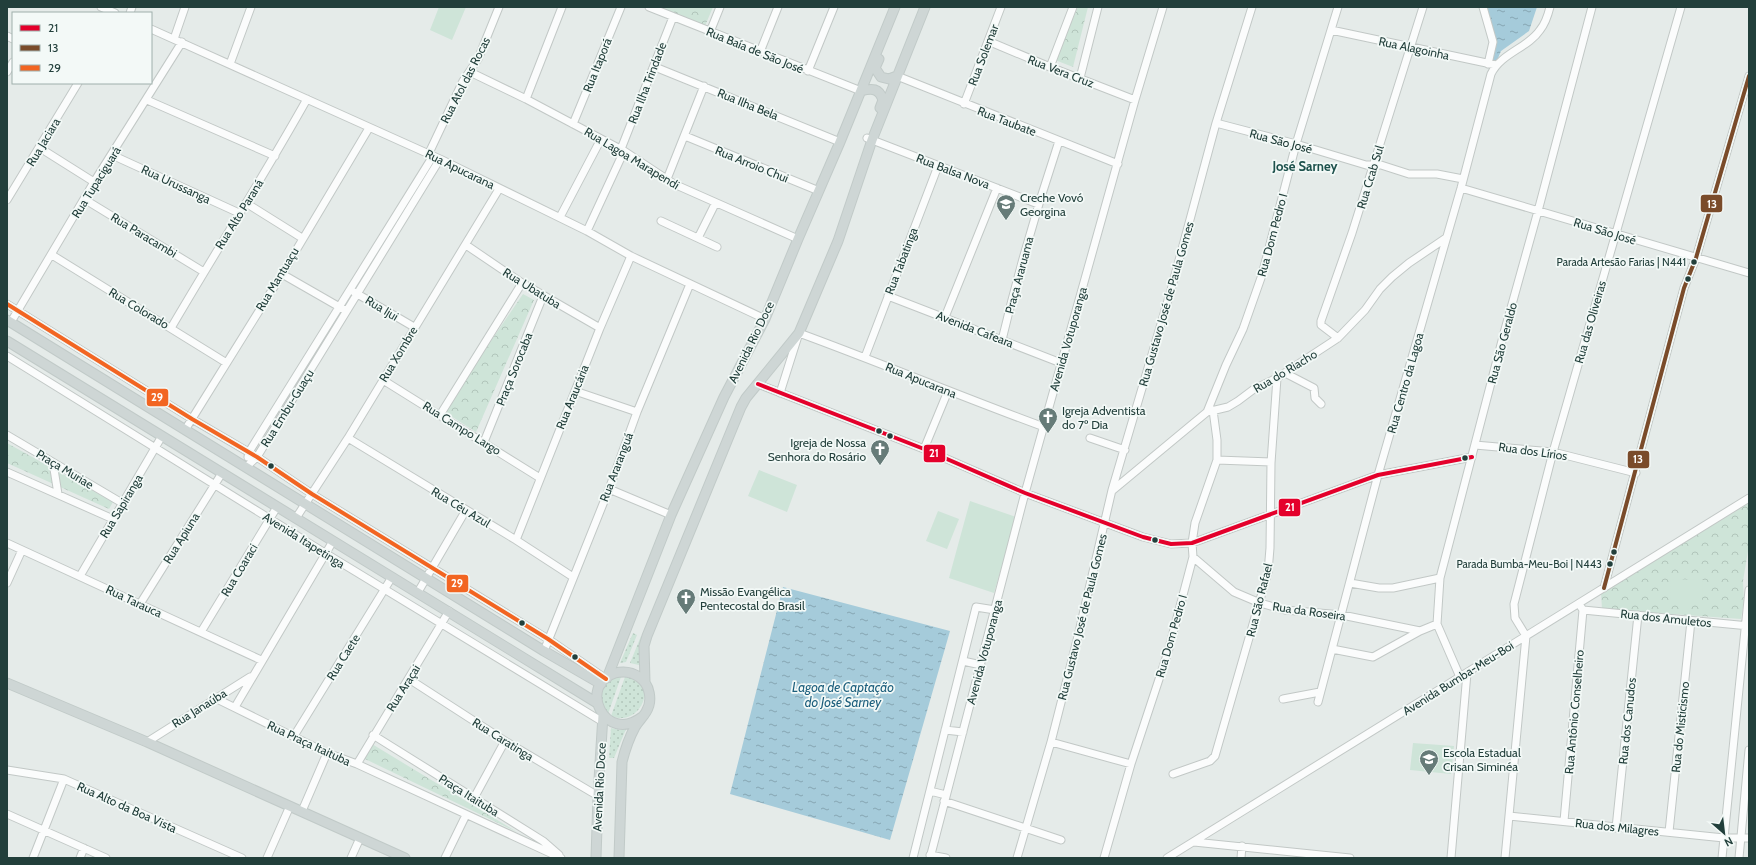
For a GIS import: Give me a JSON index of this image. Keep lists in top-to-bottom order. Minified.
{"streets":{"main road":["Avenida Rio Doce","Avenida Itapetinga"],"street":["Rua Alagoinha","Rua Baía de São José","Rua Solemar","Rua Itaporá","Rua Vera Cruz","Rua Atol das Rocas","Rua Ilha Trindade","Rua Ilha Bela","Rua Taubate","Rua São José","Rua Jaciara","Rua Lagoa Marapendi","Rua Arroio Chui","Rua Apucarana","Rua Balsa Nova","Rua Ccab Sul","Rua Tupaciguará","Rua Urussanga","Rua Alto Paraná","Rua Paracambi","Rua Dom Pedro I","Rua Tabatinga","Praça Araruama","Rua Mantuaçu","Rua Ubatuba","Rua Gustavo José de Paula Gomes","Rua Colorado","Rua Ijui","Rua das Oliveiras","Avenida Cafeara","Avenida Votuporanga","Rua São Geraldo","Rua Xombre","Praça Sorocaba","Rua do Riacho","Rua Centro da Lagoa","Rua Araucária","Rua Embu-Guaçu","Rua Campo Largo","Rua dos Lírios","Rua Araranguá","Praça Muriae","Rua Sapiranga","Rua Céu Azul","Rua Apiuna","Rua Coaraci","Rua São Rafael","Rua Tarauca","Rua da Roseira","Rua dos Amuletos","Rua Caete","Avenida Bumba-Meu-Boi","Rua Araçai","Rua Janaúba","Rua Antônio Conselheiro","Rua dos Canudos","Rua do Misticismo","Rua Caratinga","Rua Praça Itaituba","Praça Itaituba","Rua Alto da Boa Vista","Rua dos Milagres"]},"crossings":[["Rua Alagoinha","Rua Ccab Sul"],["Rua Alagoinha","Rua Dom Pedro I"],["Rua Alagoinha","Rua Centro da Lagoa"],["Rua Baía de São José","Rua Ilha Trindade"],["Rua Baía de São José","Avenida Rio Doce"],["Rua Solemar","Rua Vera Cruz"],["Rua Solemar","Rua Taubate"],["Rua Itaporá","Rua Lagoa Marapendi"],["Rua Vera Cruz","Avenida Votuporanga"],["Rua Atol das Rocas","Rua Lagoa Marapendi"],["Rua Atol das Rocas","Rua Apucarana"],["Rua Atol das Rocas","Rua Embu-Guaçu"],["Rua Ilha Trindade","Rua Ilha Bela"],["Rua Ilha Trindade","Rua Lagoa Marapendi"],["Rua Ilha Trindade","Rua Apucarana"],["Rua Ilha Bela","Avenida Rio Doce"],["Rua Taubate","Praça Araruama"],["Rua Taubate","Avenida Votuporanga"],["Rua Taubate","Avenida Rio Doce"],["Rua São José","Rua Ccab Sul"],["Rua São José","Rua Dom Pedro I"],["Rua São José","Rua Gustavo José de Paula Gomes"],["Rua São José","Rua das Oliveiras"],["Rua São José","Rua São Geraldo"],["Rua São José","Rua Centro da Lagoa"],["Rua Lagoa Marapendi","Avenida Rio Doce"],["Rua Arroio Chui","Avenida Rio Doce"],["Rua Apucarana","Rua Tupaciguará"],["Rua Apucarana","Rua Alto Paraná"],["Rua Apucarana","Rua Tabatinga"],["Rua Apucarana","Rua Mantuaçu"],["Rua Apucarana","Avenida Votuporanga"],["Rua Apucarana","Avenida Rio Doce"],["Rua Apucarana","Rua Xombre"],["Rua Apucarana","Rua Araucária"],["Rua Apucarana","Rua Embu-Guaçu"],["Rua Apucarana","Rua Araranguá"],["Rua Balsa Nova","Rua Tabatinga"],["Rua Balsa Nova","Praça Araruama"],["Rua Balsa Nova","Avenida Rio Doce"],["Rua Ccab Sul","Rua do Riacho"],["Rua Tupaciguará","Rua Urussanga"],["Rua Tupaciguará","Rua Paracambi"],["Rua Tupaciguará","Rua Colorado"],["Rua Urussanga","Rua Alto Paraná"],["Rua Alto Paraná","Rua Paracambi"],["Rua Alto Paraná","Rua Colorado"],["Rua Dom Pedro I","Rua do Riacho"],["Rua Dom Pedro I","Rua da Roseira"],["Rua Tabatinga","Avenida Cafeara"],["Praça Araruama","Avenida Cafeara"],["Rua Mantuaçu","Rua Colorado"],["Rua Ubatuba","Rua Xombre"],["Rua Ubatuba","Praça Sorocaba"],["Rua Ubatuba","Rua Araucária"],["Rua Gustavo José de Paula Gomes","Rua do Riacho"],["Rua Ijui","Rua Xombre"],["Rua Ijui","Rua Embu-Guaçu"],["Rua das Oliveiras","Rua dos Lírios"],["Rua das Oliveiras","Avenida Bumba-Meu-Boi"],["Avenida Cafeara","Avenida Votuporanga"],["Avenida Rio Doce","Avenida Itapetinga"],["Avenida Rio Doce","Rua Caratinga"],["Rua São Geraldo","Rua dos Lírios"],["Rua São Geraldo","Avenida Bumba-Meu-Boi"],["Rua Xombre","Rua Campo Largo"],["Rua Xombre","Rua Céu Azul"],["Rua Xombre","Avenida Itapetinga"],["Praça Sorocaba","Rua Campo Largo"],["Rua do Riacho","Rua Centro da Lagoa"],["Rua do Riacho","Rua São Rafael"],["Rua Centro da Lagoa","Rua da Roseira"],["Rua Araucária","Rua Campo Largo"],["Rua Araucária","Rua Céu Azul"],["Rua Araranguá","Rua Céu Azul"],["Praça Muriae","Rua Sapiranga"],["Rua Sapiranga","Avenida Itapetinga"],["Rua Sapiranga","Rua Tarauca"],["Rua Apiuna","Avenida Itapetinga"],["Rua Apiuna","Rua Tarauca"],["Avenida Itapetinga","Rua Coaraci"],["Avenida Itapetinga","Rua Caete"],["Avenida Itapetinga","Rua Araçai"],["Rua Coaraci","Rua Tarauca"],["Rua São Rafael","Rua da Roseira"],["Rua dos Amuletos","Rua Antônio Conselheiro"],["Rua dos Amuletos","Rua dos Canudos"],["Rua dos Amuletos","Rua do Misticismo"],["Rua Caete","Rua Praça Itaituba"],["Rua Araçai","Rua Caratinga"],["Rua Araçai","Rua Praça Itaituba"],["Rua Araçai","Praça Itaituba"],["Rua Antônio Conselheiro","Rua dos Milagres"],["Rua dos Canudos","Rua dos Milagres"],["Rua do Misticismo","Rua dos Milagres"],["Rua Praça Itaituba","Praça Itaituba"]],"districts":["José Sarney"],"water":["Lagoa de Captação do José Sarney"],"places":{"school or university":["Creche Vovó Georgina","Escola Estadual Crisan Siminéa"],"other":["Parada Artesão Farias | N441","Parada Bumba-Meu-Boi | N443"],"church":["Igreja Adventista do 7º Dia","Igreja de Nossa Senhora do Rosário","Missão Evangélica Pentecostal do Brasil"]},"lines":["transit line 13","transit line 29","transit line 21"],"legend":["21","13","29"],"north":"bottom right"}
